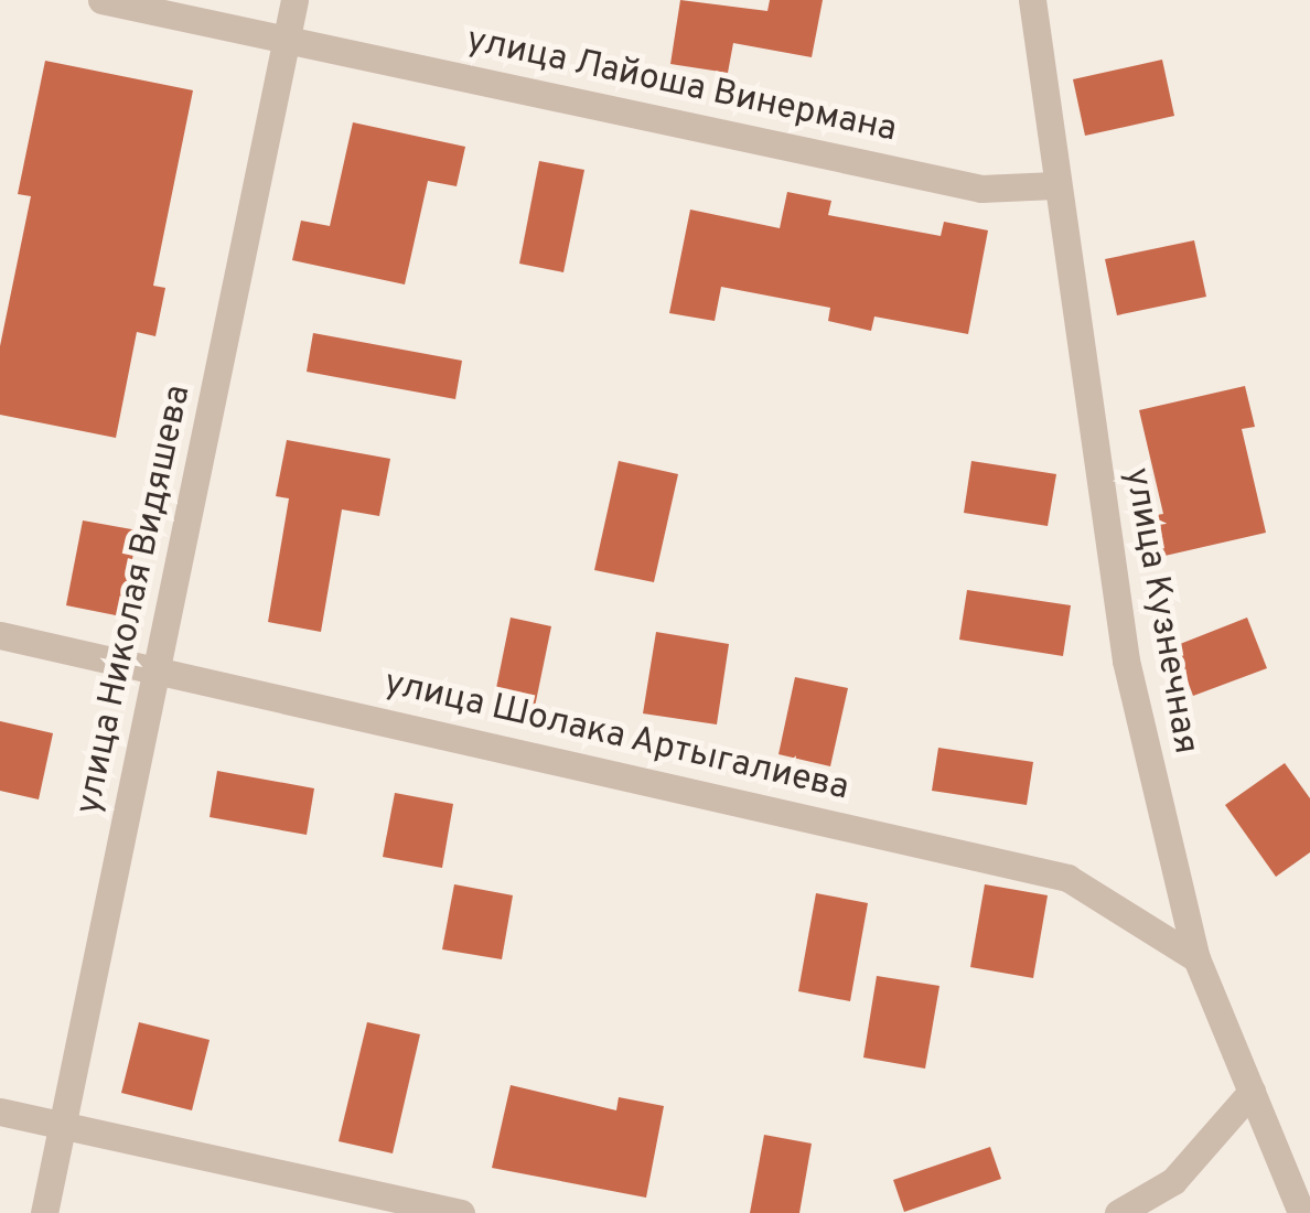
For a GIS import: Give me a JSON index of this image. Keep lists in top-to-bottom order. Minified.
{"streets":{"street":["улица Лайоша Винермана","улица Николая Видяшева","улица Кузнечная","улица Шолака Артыгалиева"]},"crossings":[["улица Лайоша Винермана","улица Николая Видяшева"],["улица Лайоша Винермана","улица Кузнечная"],["улица Николая Видяшева","улица Шолака Артыгалиева"],["улица Кузнечная","улица Шолака Артыгалиева"]]}
